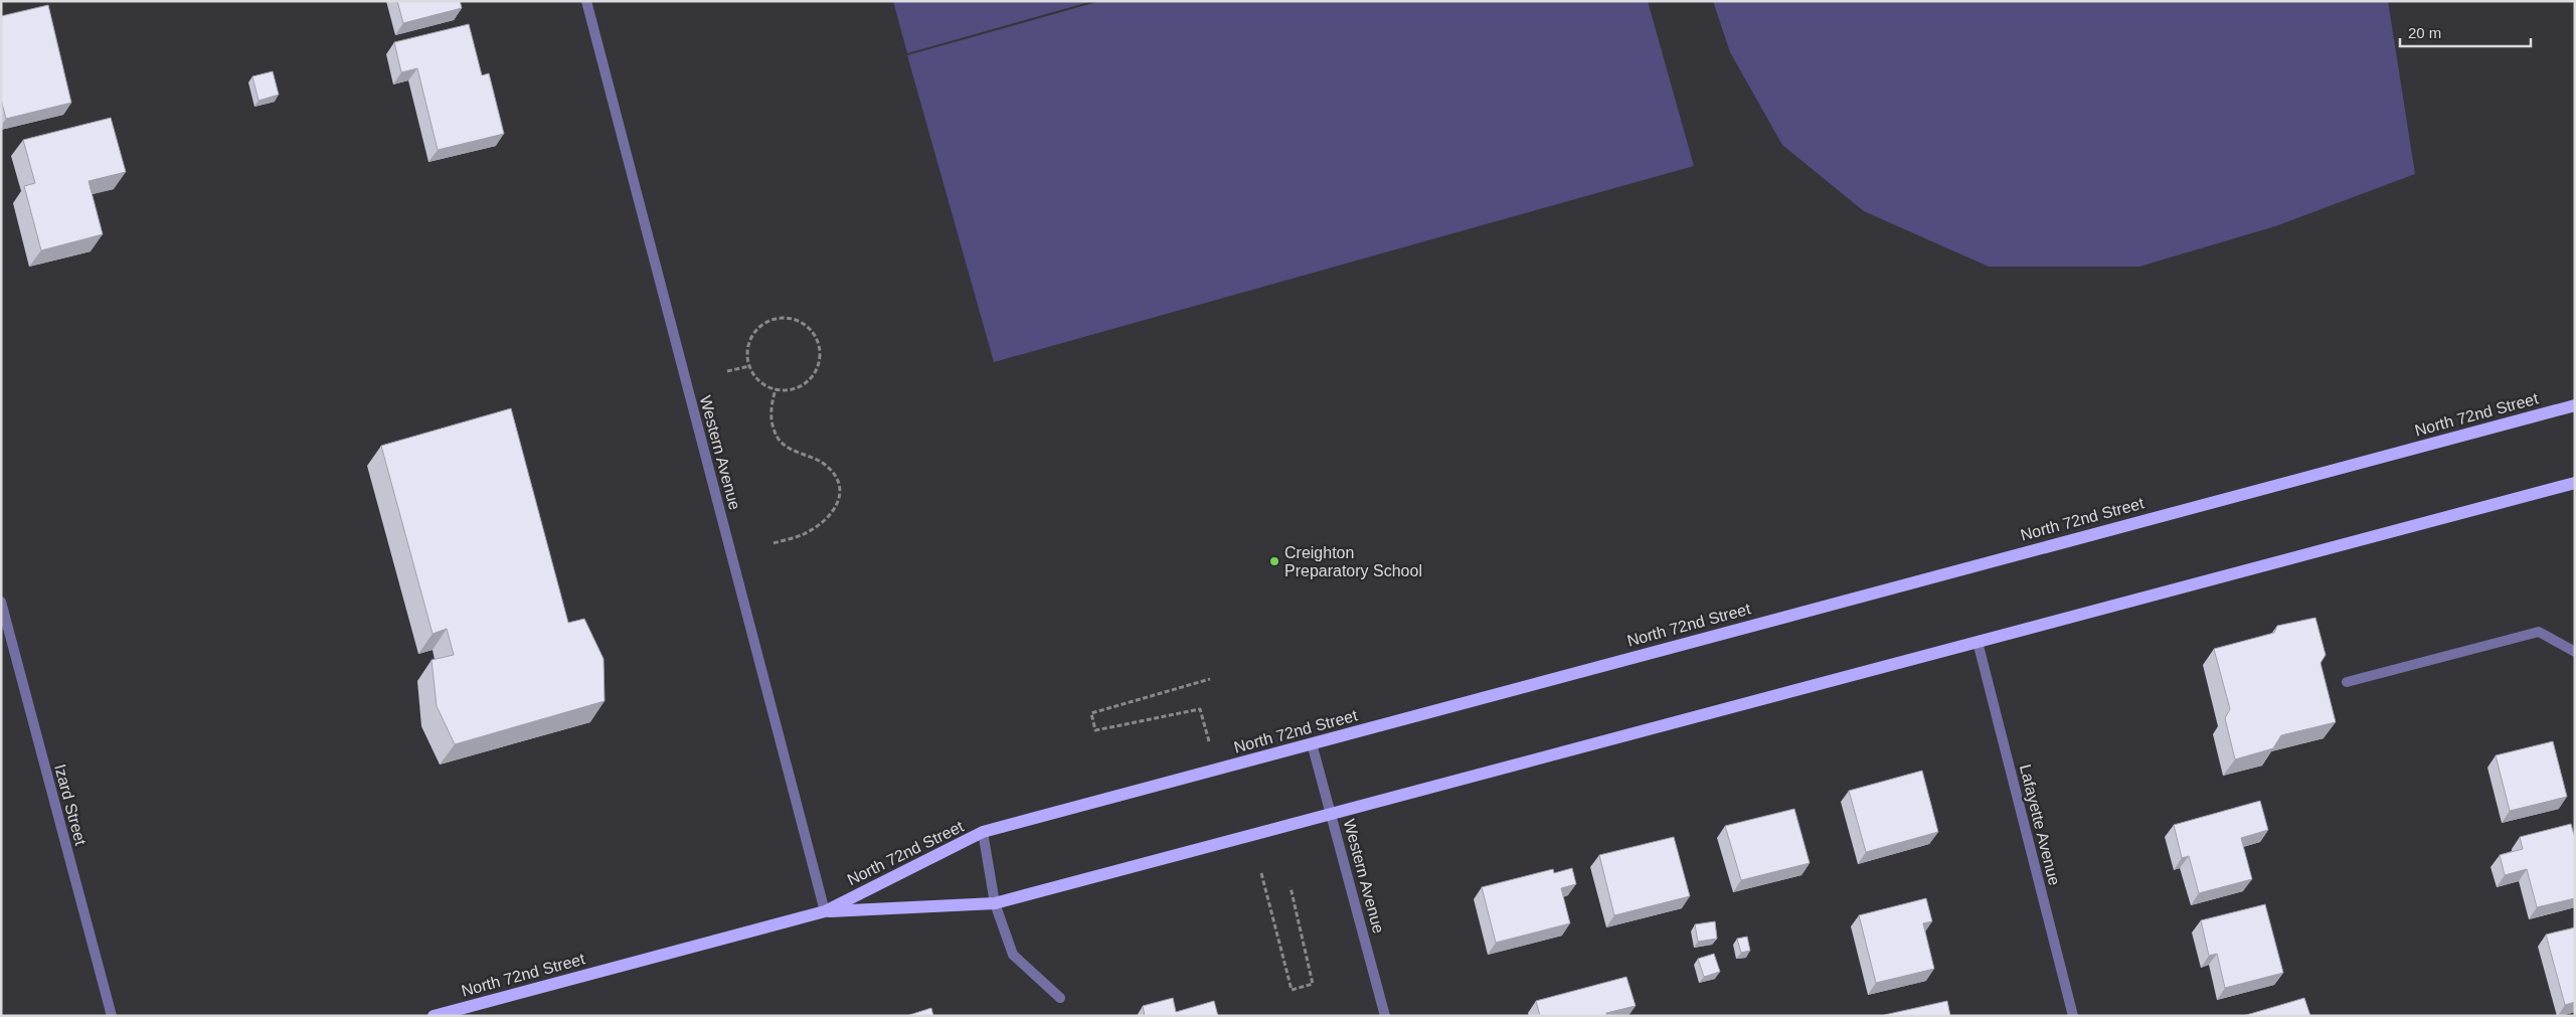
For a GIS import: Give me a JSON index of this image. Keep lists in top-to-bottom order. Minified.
{"streets":{"main road":["North 72nd Street"],"street":["Western Avenue","Izard Street","Lafayette Avenue"]},"crossings":[["North 72nd Street","Western Avenue"],["North 72nd Street","Lafayette Avenue"]],"places":["Creighton Preparatory School"],"scale_bar":"20 m"}
